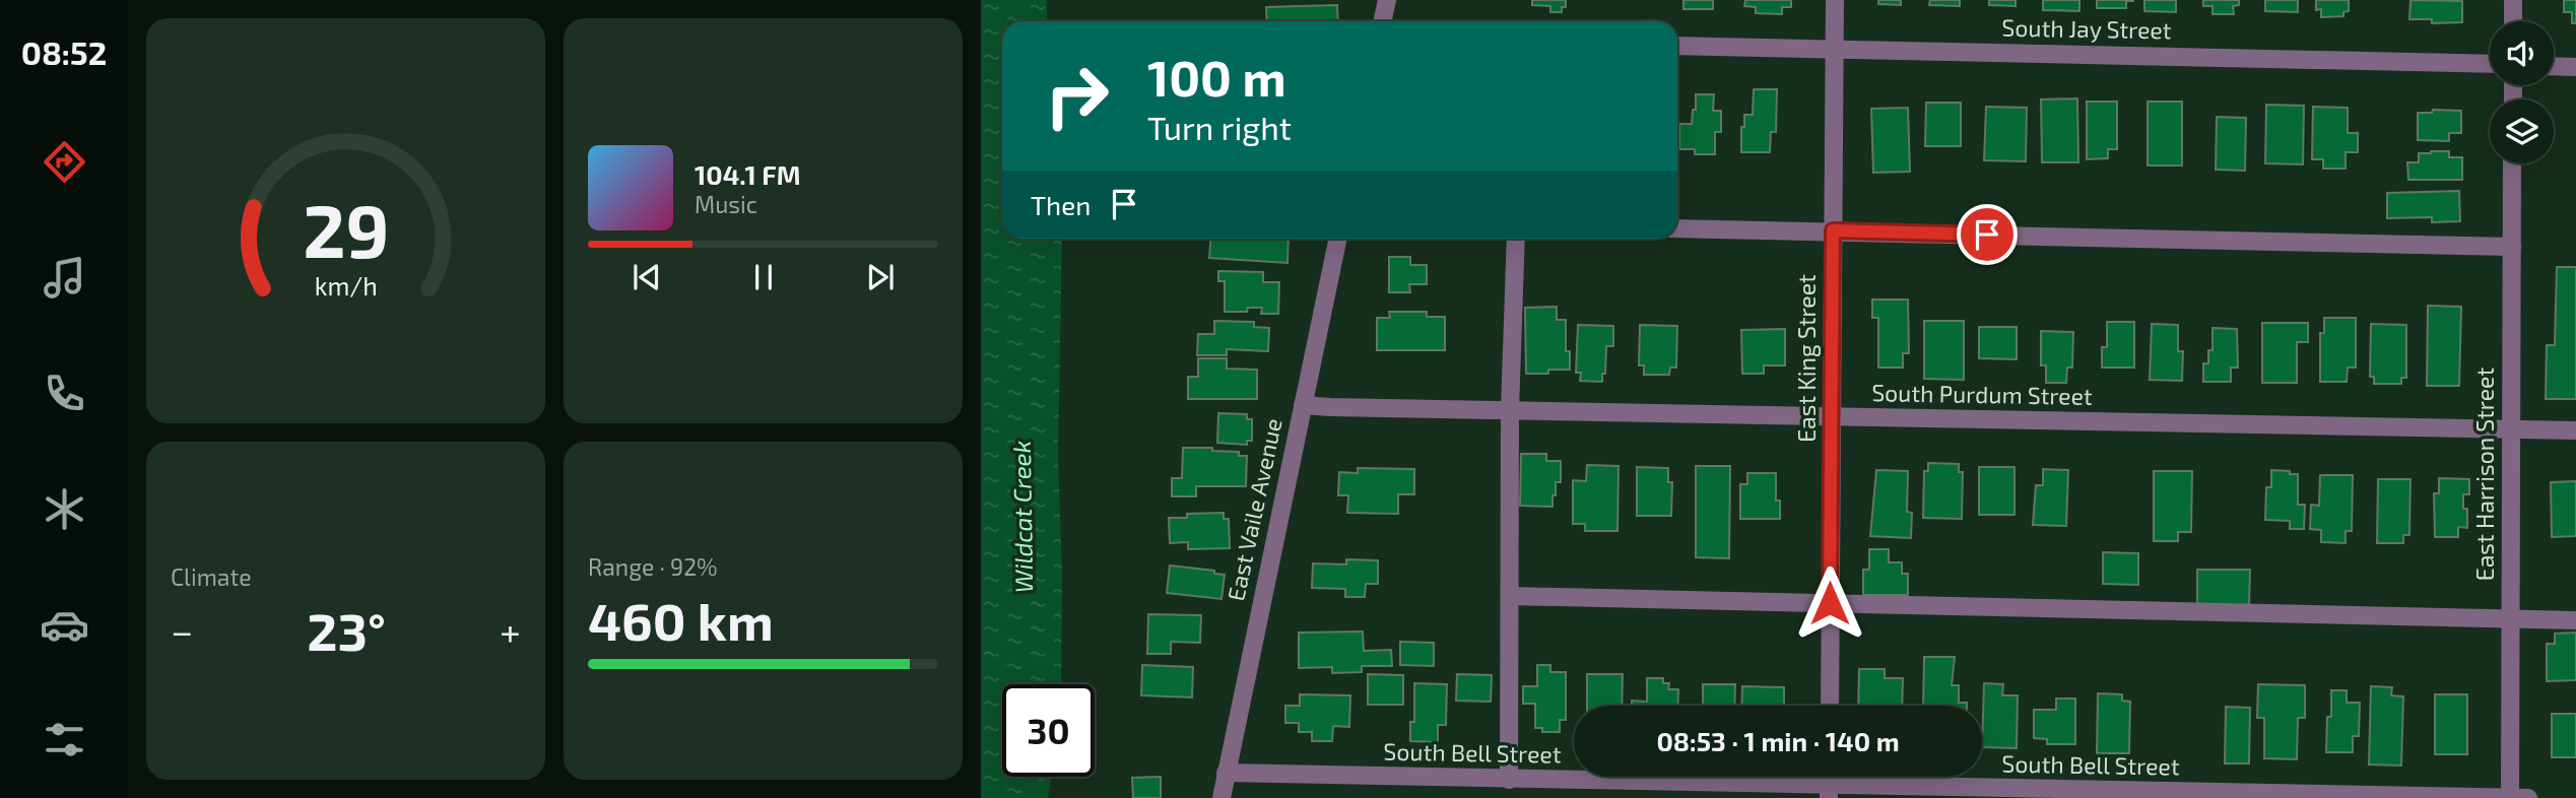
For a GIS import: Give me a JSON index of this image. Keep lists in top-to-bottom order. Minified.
{"streets":{"street":["South Jay Street","East King Street","South Purdum Street","East Harrison Street","East Vaile Avenue","South Bell Street"]},"crossings":[["South Jay Street","East King Street"],["East King Street","South Purdum Street"],["South Purdum Street","East Harrison Street"],["South Purdum Street","East Vaile Avenue"],["East Harrison Street","South Bell Street"],["East Vaile Avenue","South Bell Street"]],"water":["Wildcat Creek"],"page":{"tabs":"08:52","turn":["100 m","Turn right"],"song":["104.1 FM","Music"],"then":"Then","tile":["Climate",["Range · 92%","460 km"]],"heat":["−","23°","+"],"limit":"30","trip":"08:53 · 1 min · 140 m","gauge":["29","km/h"]}}
